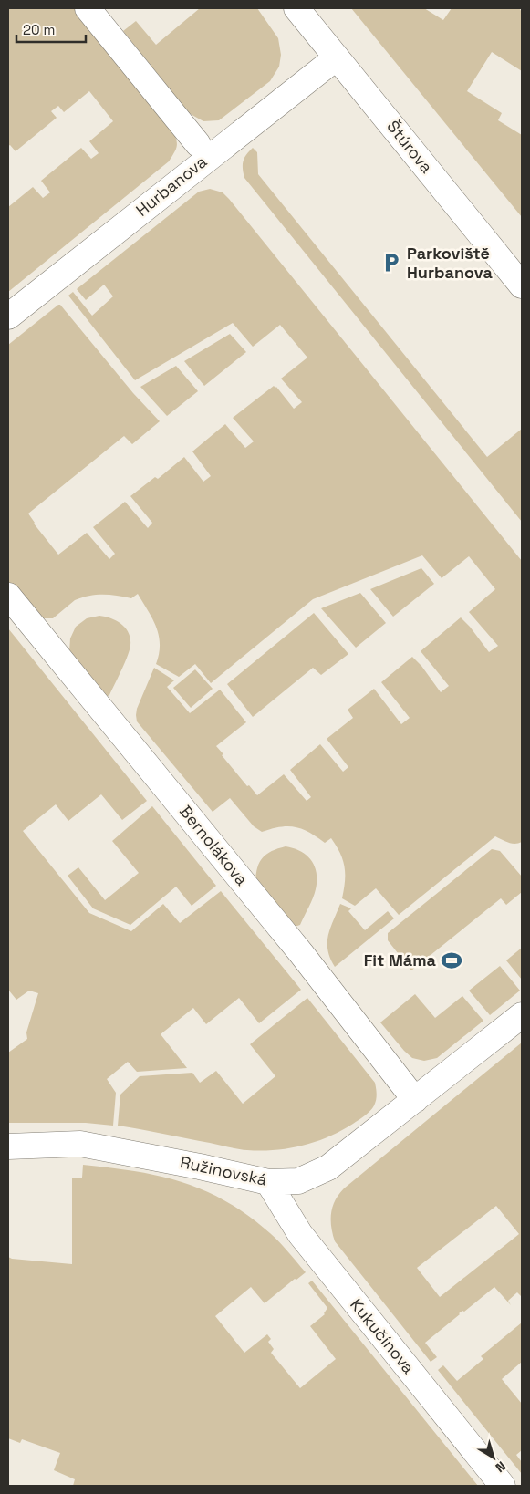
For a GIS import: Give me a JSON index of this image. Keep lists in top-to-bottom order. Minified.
{"streets":{"street":["Štúrova","Hurbanova","Bernolákova","Ružinovská","Kukučínova"]},"crossings":[["Štúrova","Hurbanova"],["Bernolákova","Ružinovská"],["Ružinovská","Kukučínova"]],"places":{"parking":["Parkoviště Hurbanova"],"sports":["Fit Máma"]},"scale_bar":"20 m","north":"bottom right"}
